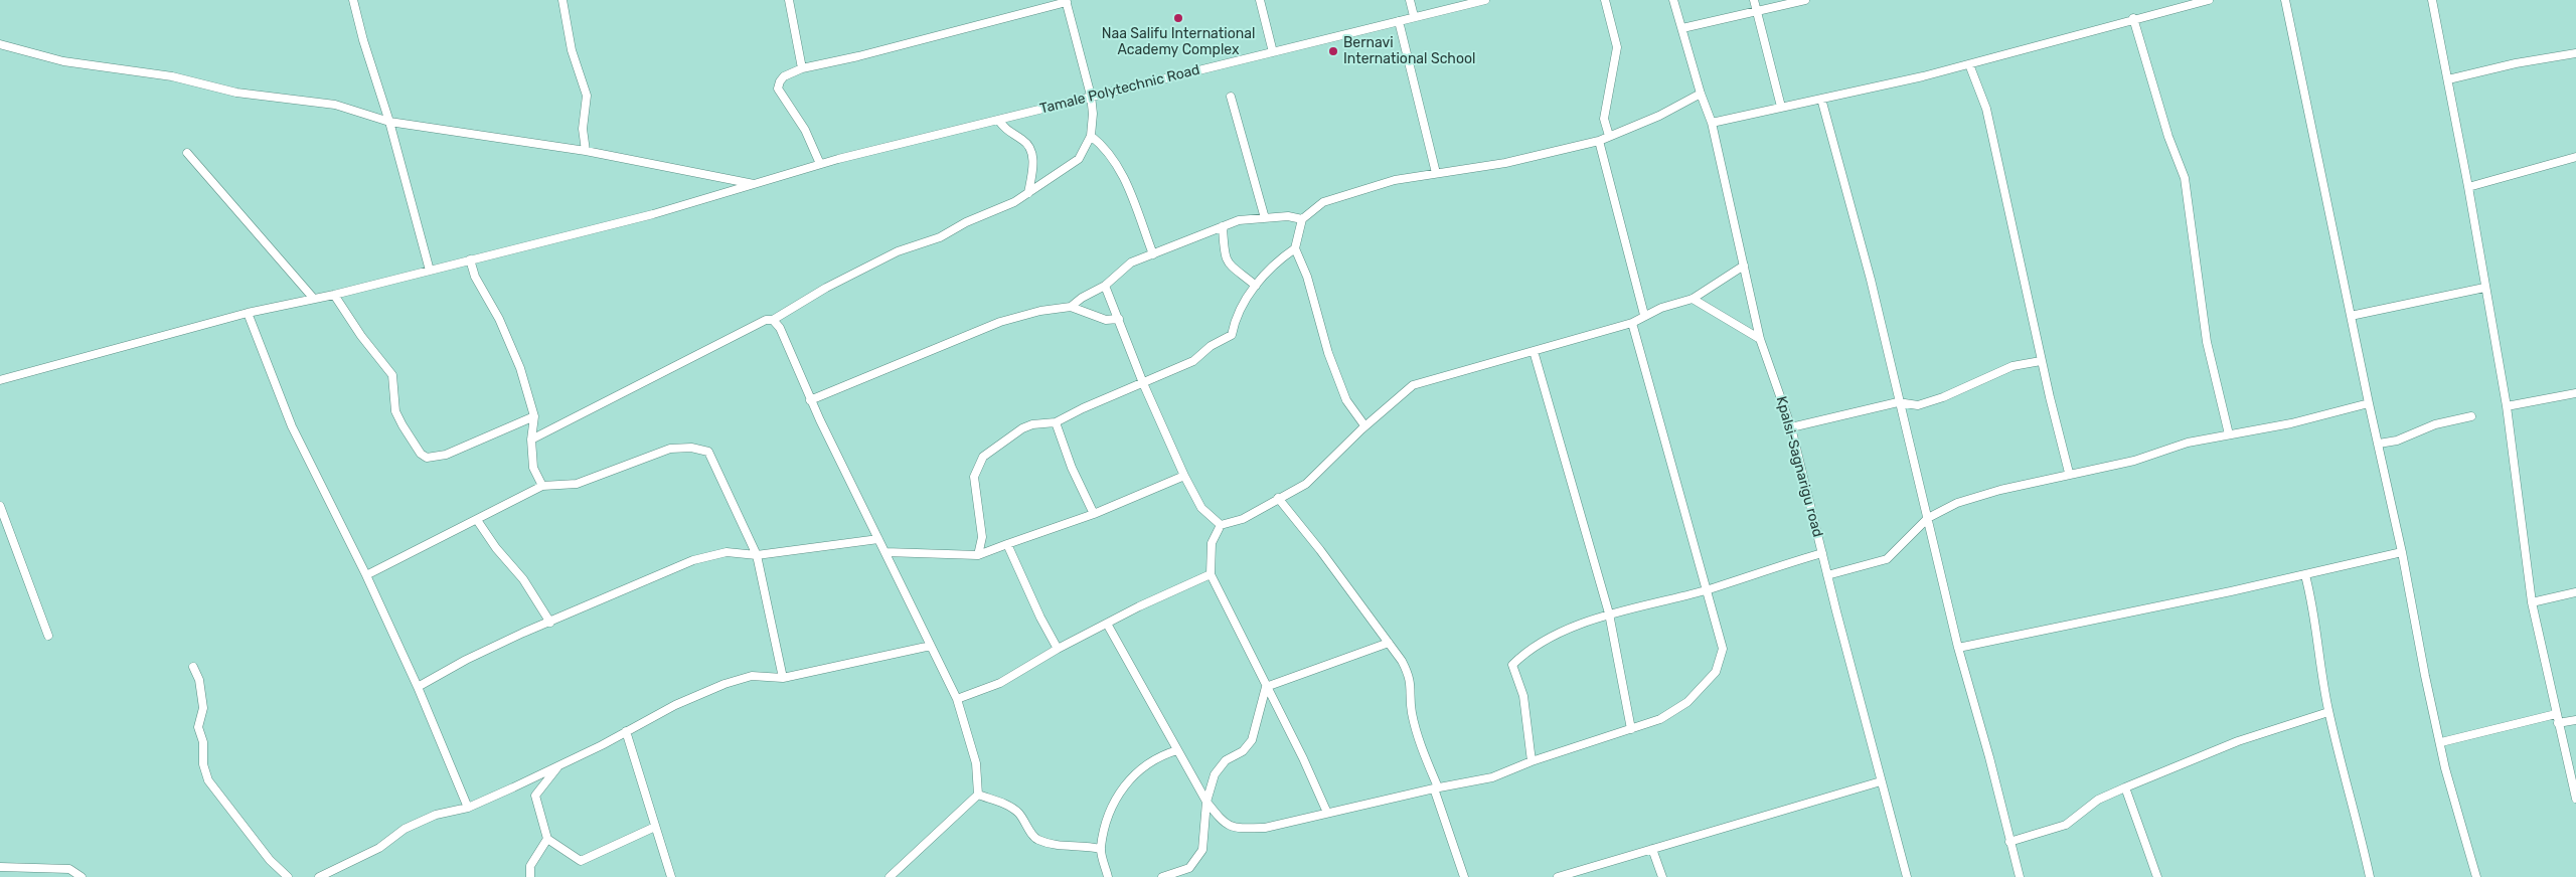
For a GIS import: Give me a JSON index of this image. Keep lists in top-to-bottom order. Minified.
{"streets":{"street":["Tamale Polytechnic Road","Kpalsi-Sagnarigu road"]},"places":["Naa Salifu International Academy Complex","Bernavi International School"]}
